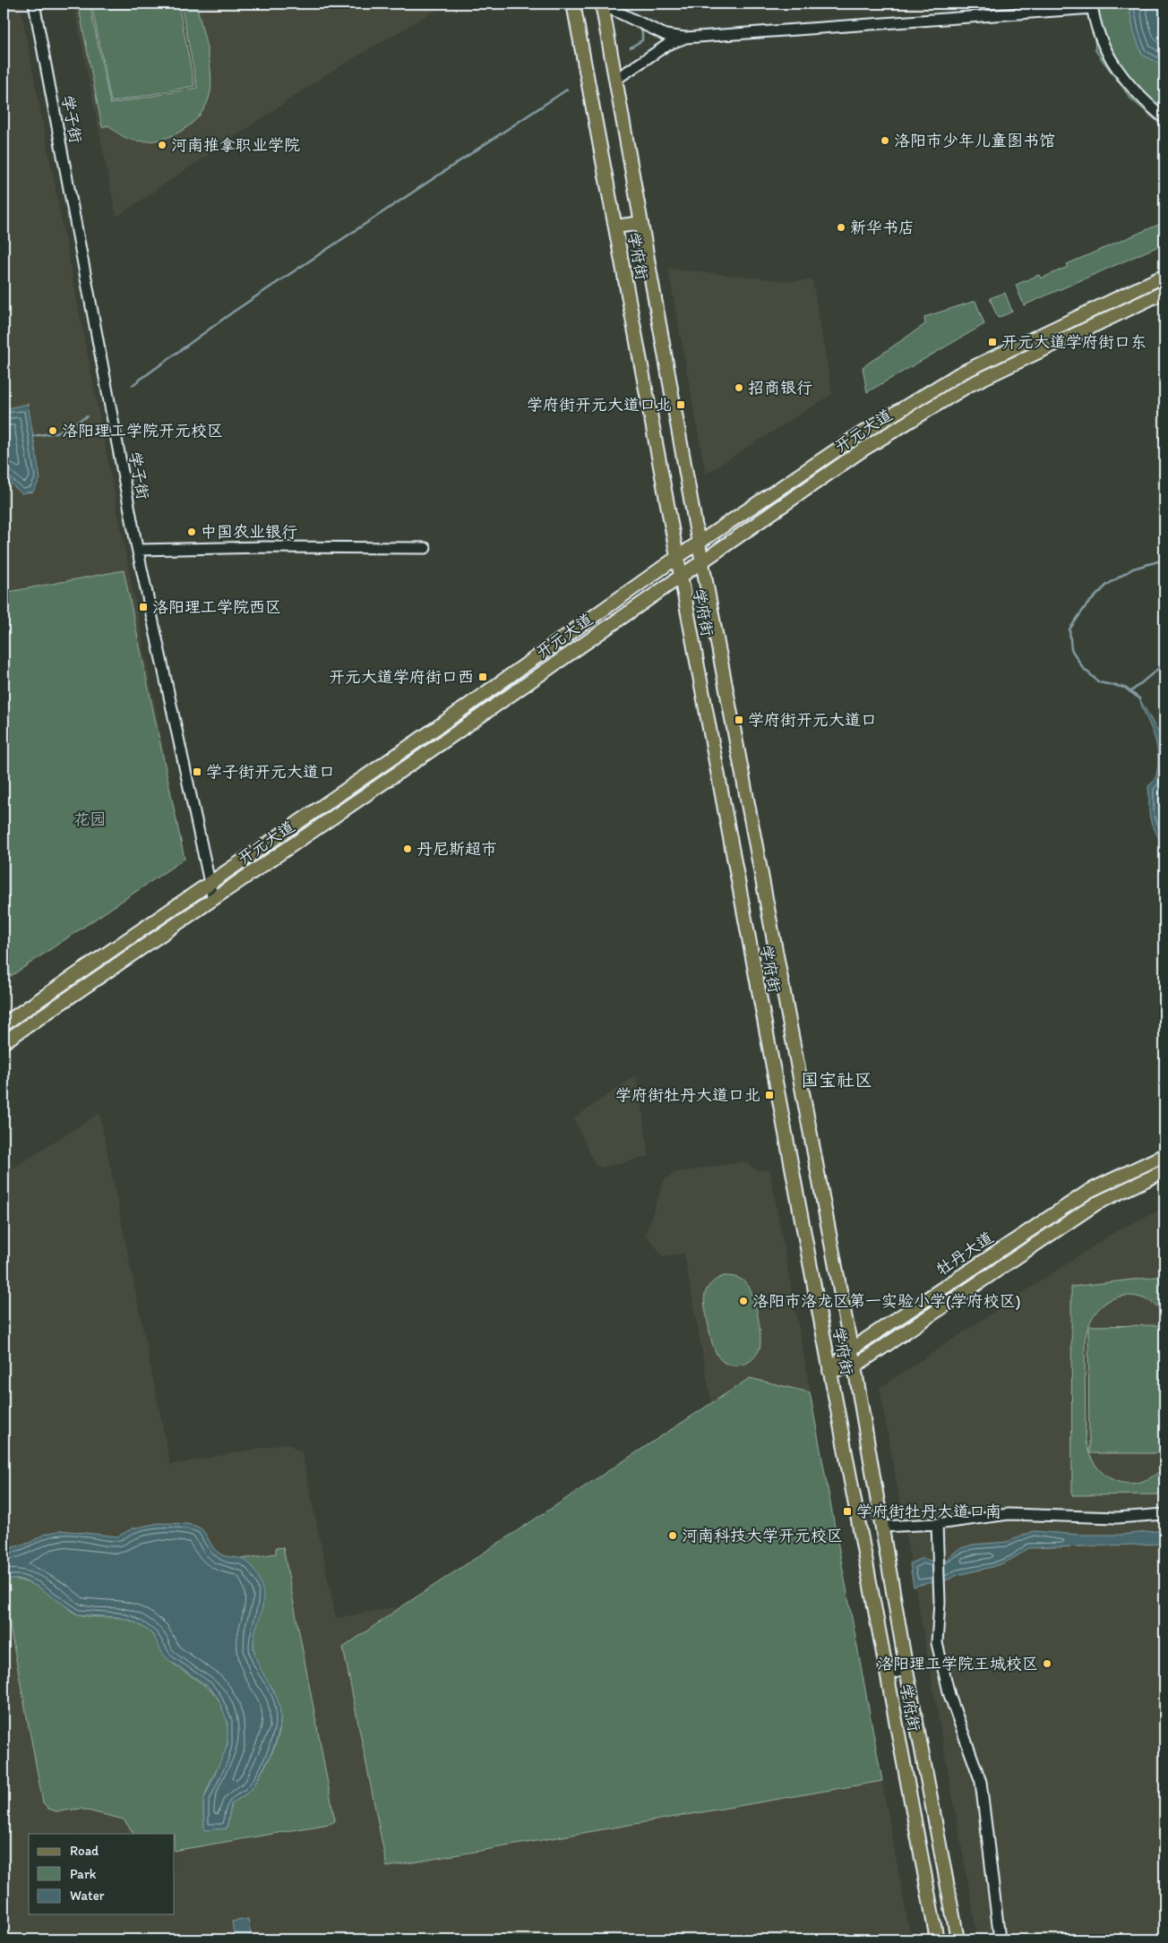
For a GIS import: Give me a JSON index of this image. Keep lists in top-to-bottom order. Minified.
{"streets":{"main road":["学府街","开元大道","牡丹大道"],"street":["学子街"]},"crossings":[["学子街","开元大道"],["学府街","开元大道"],["学府街","牡丹大道"]],"districts":["国宝社区"],"parks":["花园"],"places":{"other":["洛阳市少年儿童图书馆","河南推拿职业学院","新华书店","招商银行","洛阳理工学院开元校区","中国农业银行","丹尼斯超市","洛阳市洛龙区第一实验小学(学府校区)","河南科技大学开元校区","洛阳理工学院王城校区"],"transit":["开元大道学府街口东","学府街开元大道口北","洛阳理工学院西区","开元大道学府街口西","学府街开元大道口","学子街开元大道口","学府街牡丹大道口北","学府街牡丹大道口南"]},"legend":["Road","Park","Water"]}
